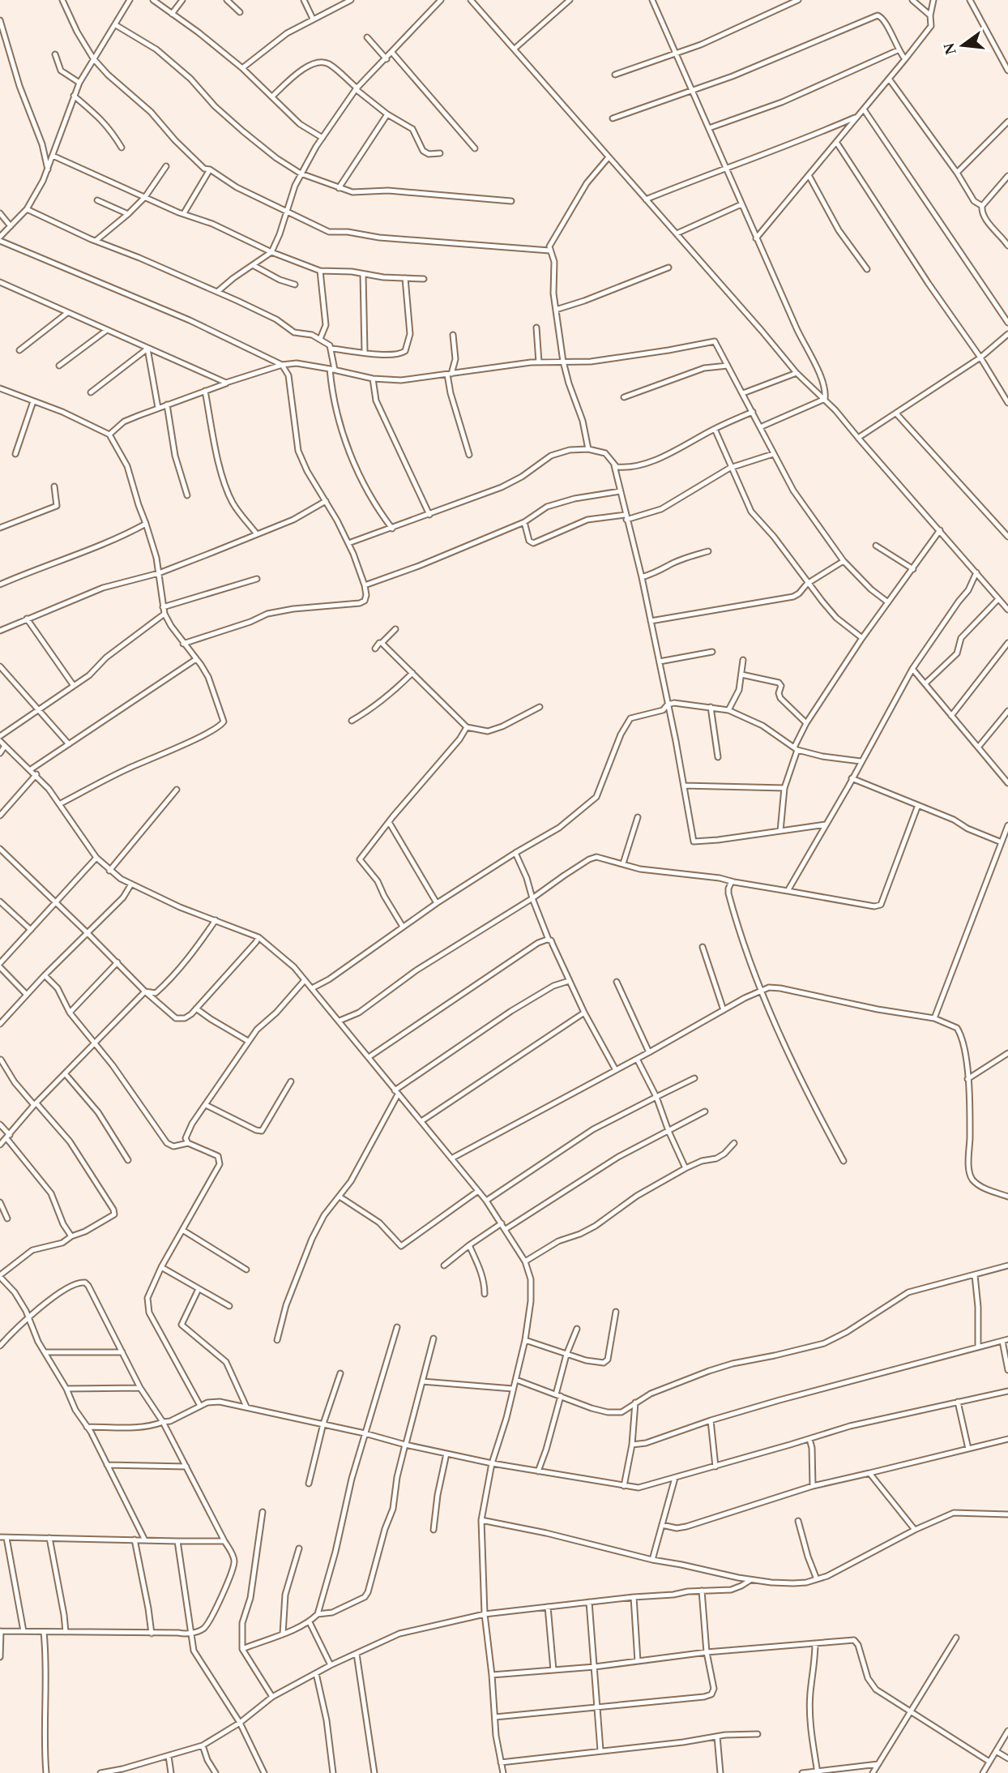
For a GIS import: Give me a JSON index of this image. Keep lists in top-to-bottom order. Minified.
{"north":"left"}
